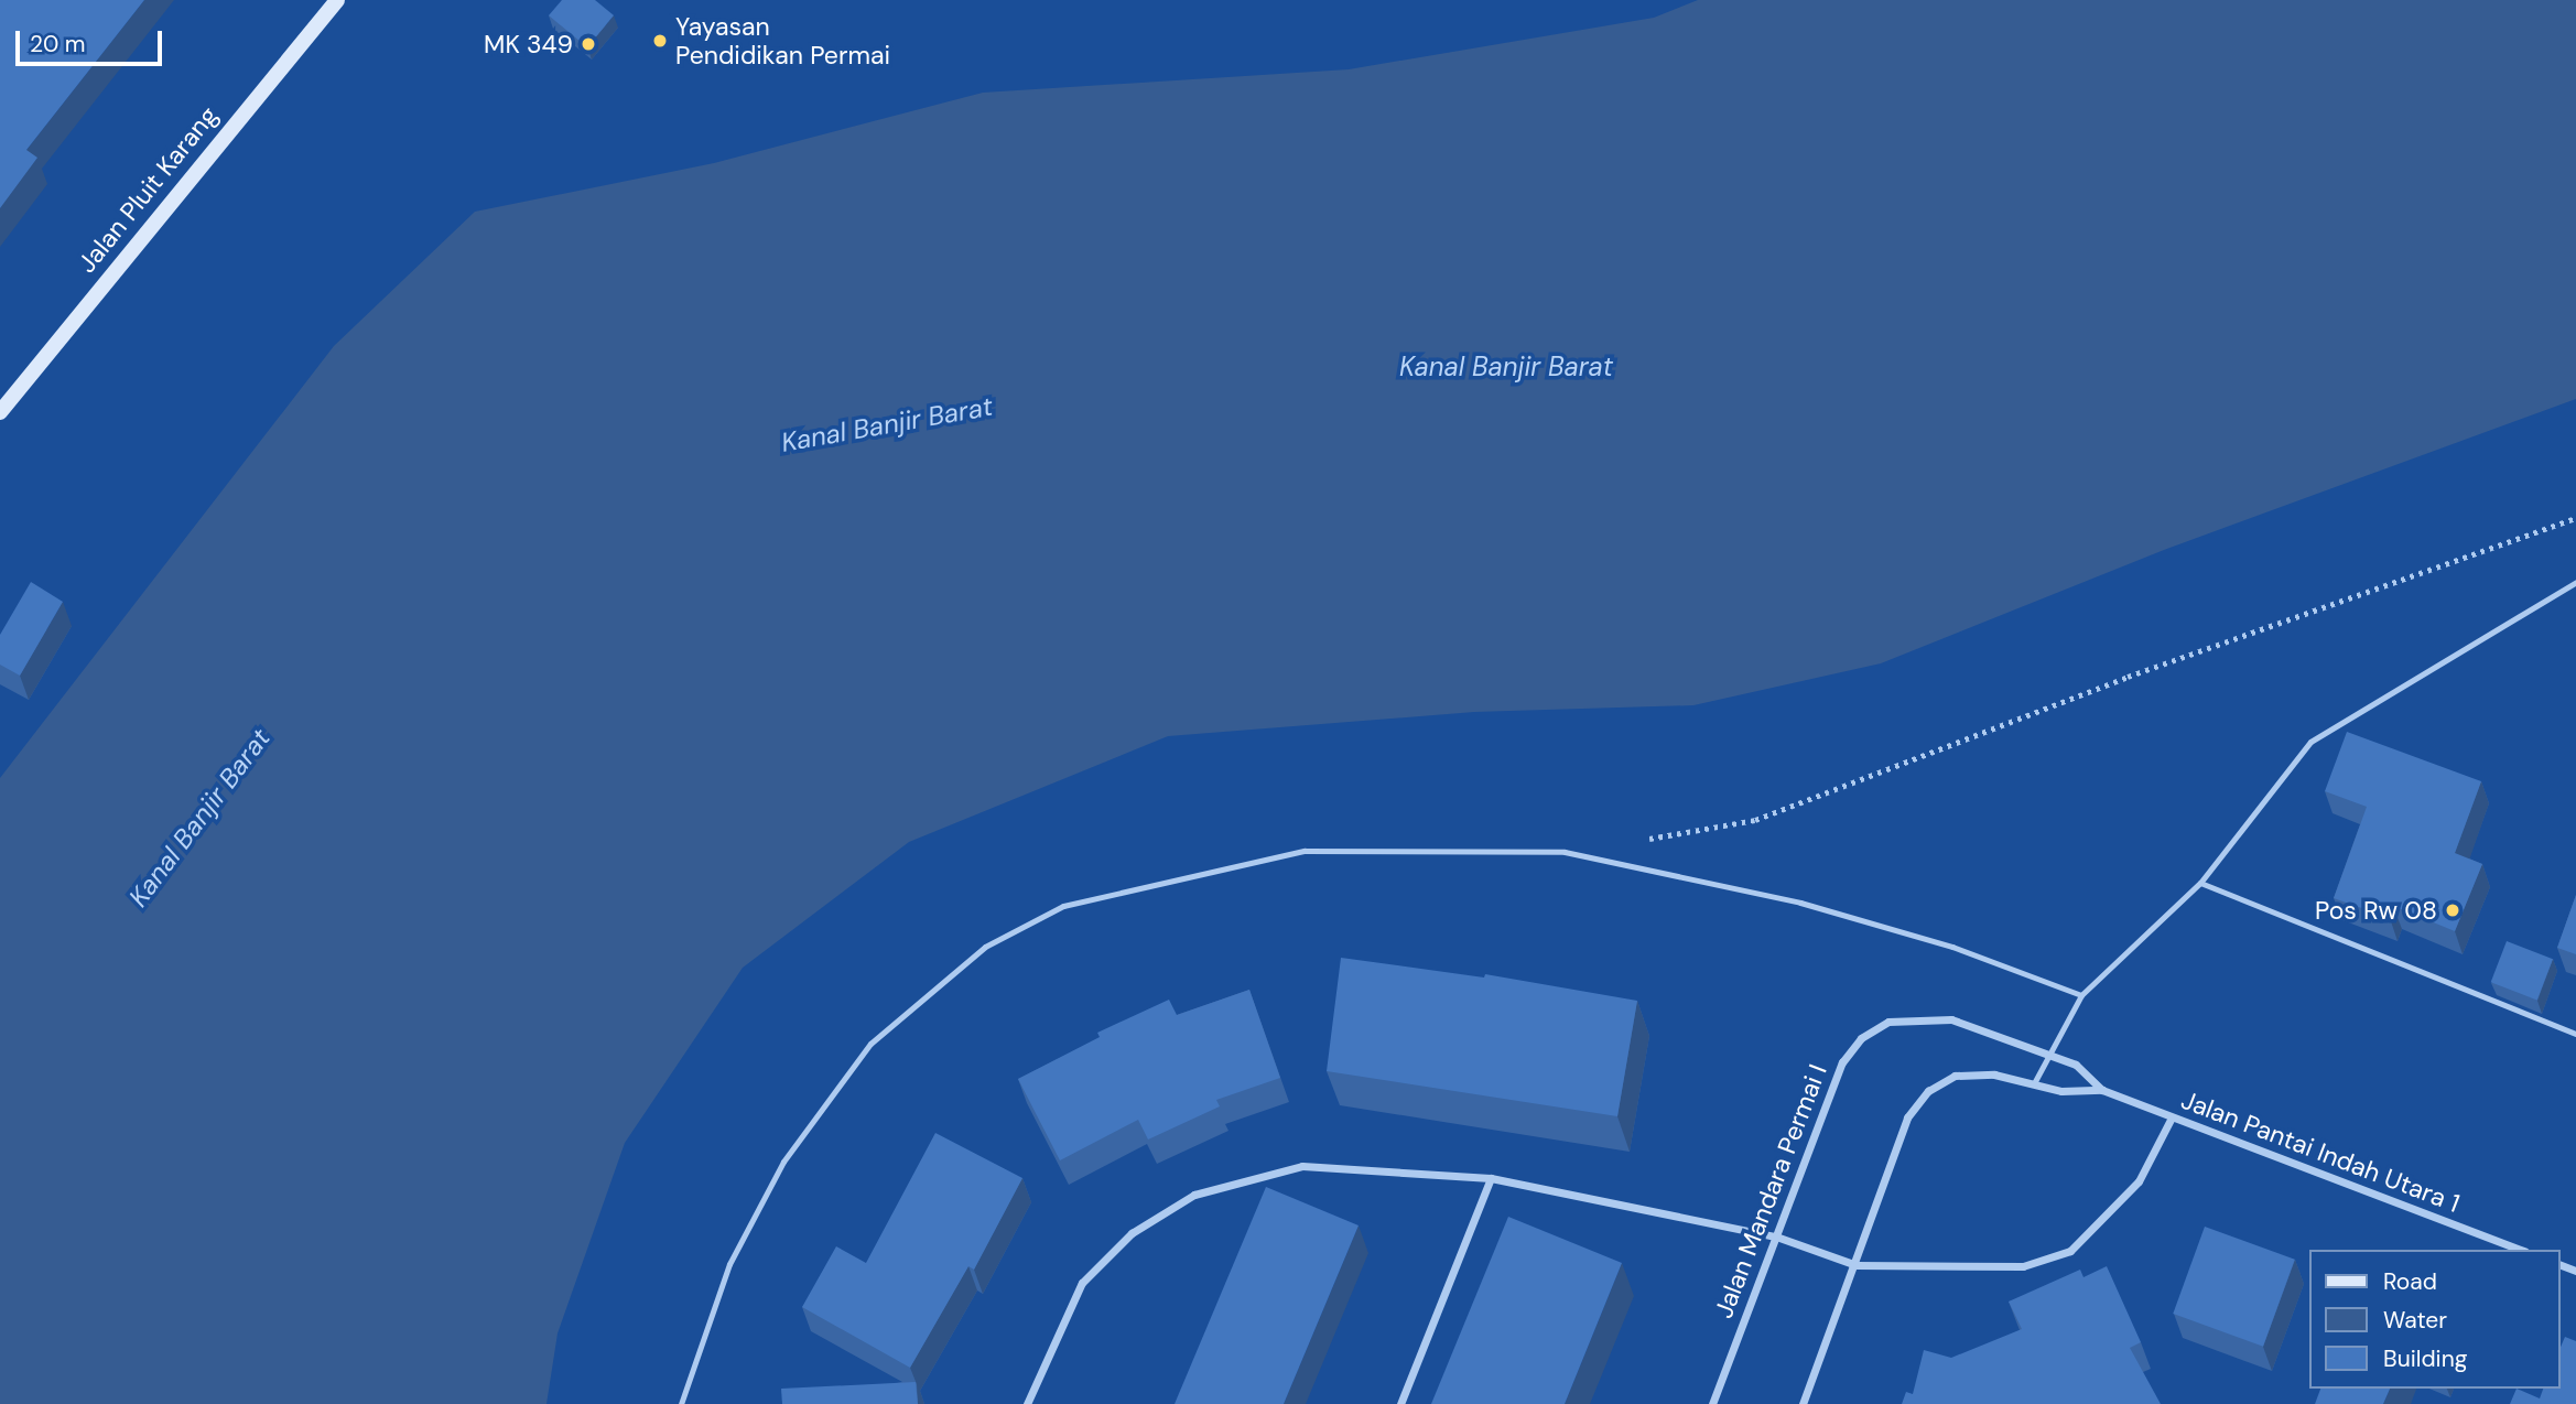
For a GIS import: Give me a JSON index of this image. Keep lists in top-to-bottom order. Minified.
{"streets":{"street":["Jalan Pluit Karang","Jalan Pantai Indah Utara 1","Jalan Mandara Permai I"]},"crossings":[["Jalan Pantai Indah Utara 1","Jalan Mandara Permai I"]],"water":["Kanal Banjir Barat"],"places":["Yayasan Pendidikan Permai","MK 349","Pos Rw 08"],"legend":["Road","Water","Building"],"scale_bar":"20 m"}
